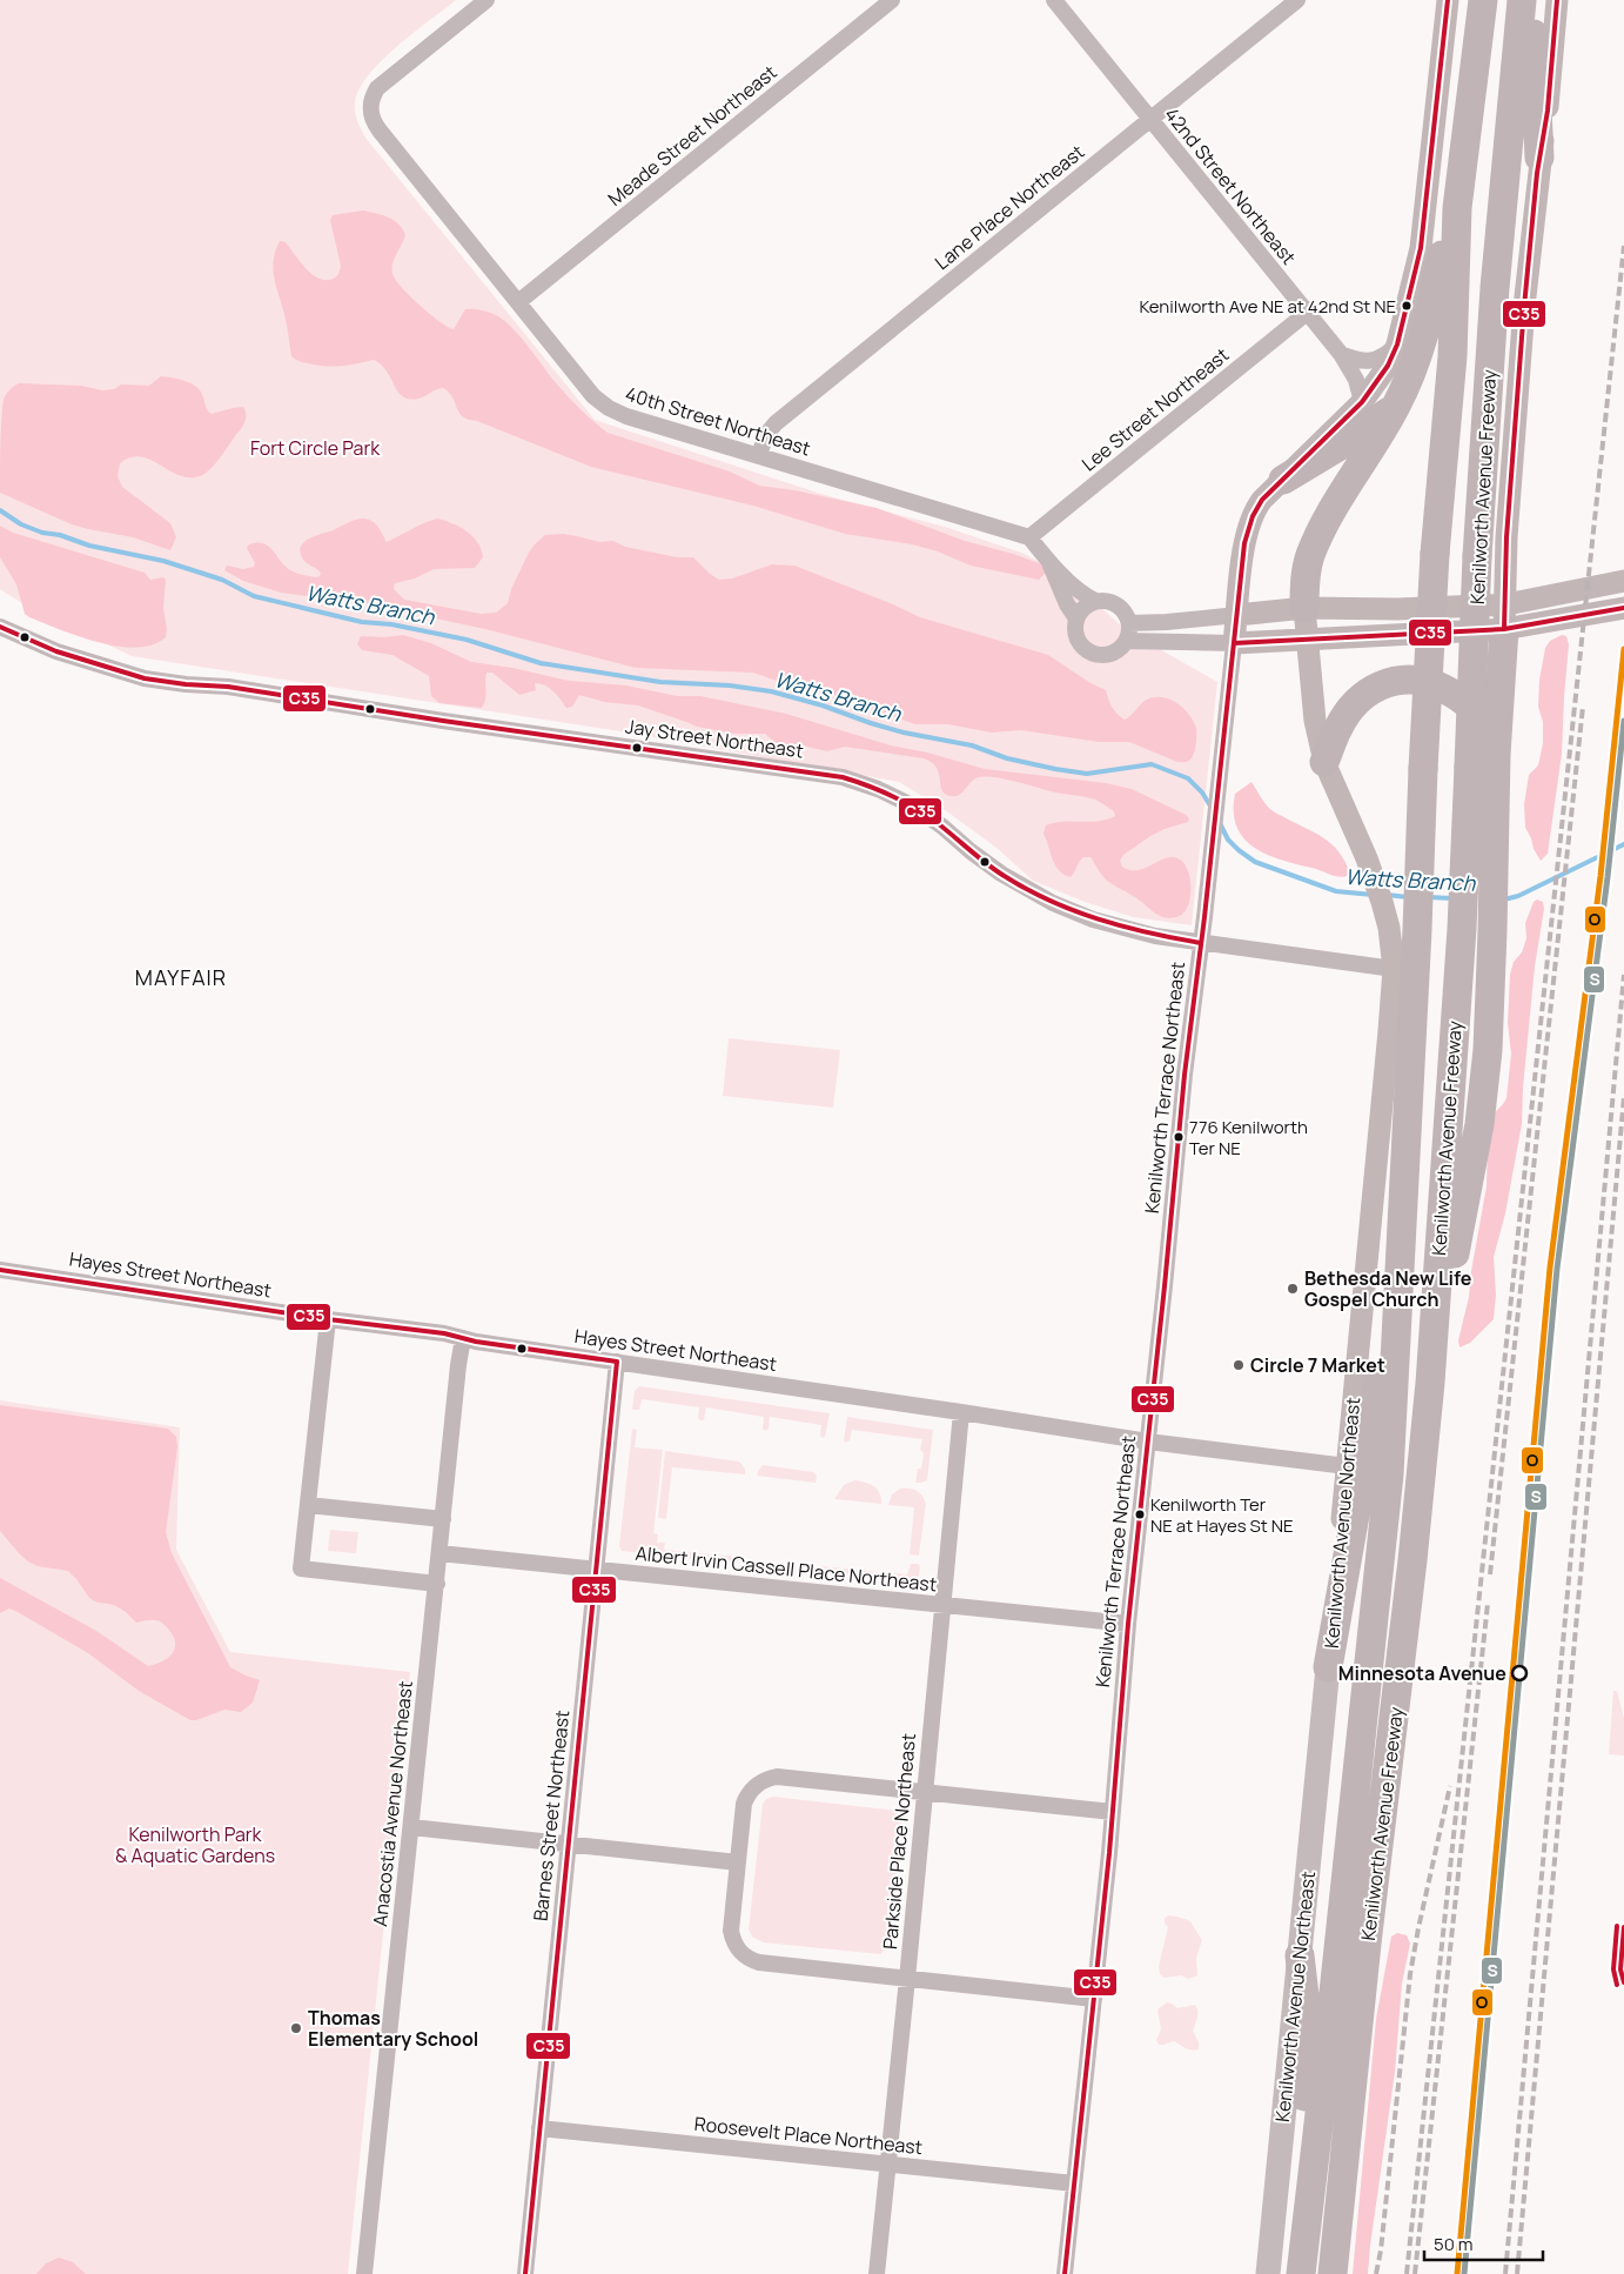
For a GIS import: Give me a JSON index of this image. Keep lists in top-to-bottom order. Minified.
{"streets":{"highway":["Kenilworth Avenue Freeway"],"main road":["Kenilworth Avenue Northeast"],"street":["Meade Street Northeast","42nd Street Northeast","Lane Place Northeast","Lee Street Northeast","40th Street Northeast","Jay Street Northeast","Kenilworth Terrace Northeast","Hayes Street Northeast","Albert Irvin Cassell Place Northeast","Anacostia Avenue Northeast","Barnes Street Northeast","Parkside Place Northeast","Roosevelt Place Northeast"]},"crossings":[["Meade Street Northeast","40th Street Northeast"],["42nd Street Northeast","Lane Place Northeast"],["42nd Street Northeast","Lee Street Northeast"],["Lane Place Northeast","40th Street Northeast"],["Lee Street Northeast","40th Street Northeast"],["Jay Street Northeast","Kenilworth Terrace Northeast"],["Jay Street Northeast","Kenilworth Avenue Northeast"],["Kenilworth Terrace Northeast","Hayes Street Northeast"],["Kenilworth Terrace Northeast","Albert Irvin Cassell Place Northeast"],["Kenilworth Terrace Northeast","Roosevelt Place Northeast"],["Hayes Street Northeast","Kenilworth Avenue Northeast"],["Hayes Street Northeast","Anacostia Avenue Northeast"],["Hayes Street Northeast","Barnes Street Northeast"],["Hayes Street Northeast","Parkside Place Northeast"],["Albert Irvin Cassell Place Northeast","Anacostia Avenue Northeast"],["Albert Irvin Cassell Place Northeast","Barnes Street Northeast"],["Albert Irvin Cassell Place Northeast","Parkside Place Northeast"],["Barnes Street Northeast","Roosevelt Place Northeast"],["Parkside Place Northeast","Roosevelt Place Northeast"]],"districts":["MAYFAIR"],"water":["Watts Branch"],"parks":["Fort Circle Park","Kenilworth Park & Aquatic Gardens"],"places":["Kenilworth Ave NE at 42nd St NE","776 Kenilworth Ter NE","Bethesda New Life Gospel Church","Circle 7 Market","Kenilworth Ter NE at Hayes St NE","Minnesota Avenue","Thomas Elementary School"],"lines":["transit line C35","transit line O","transit line S"],"scale_bar":"50 m"}
